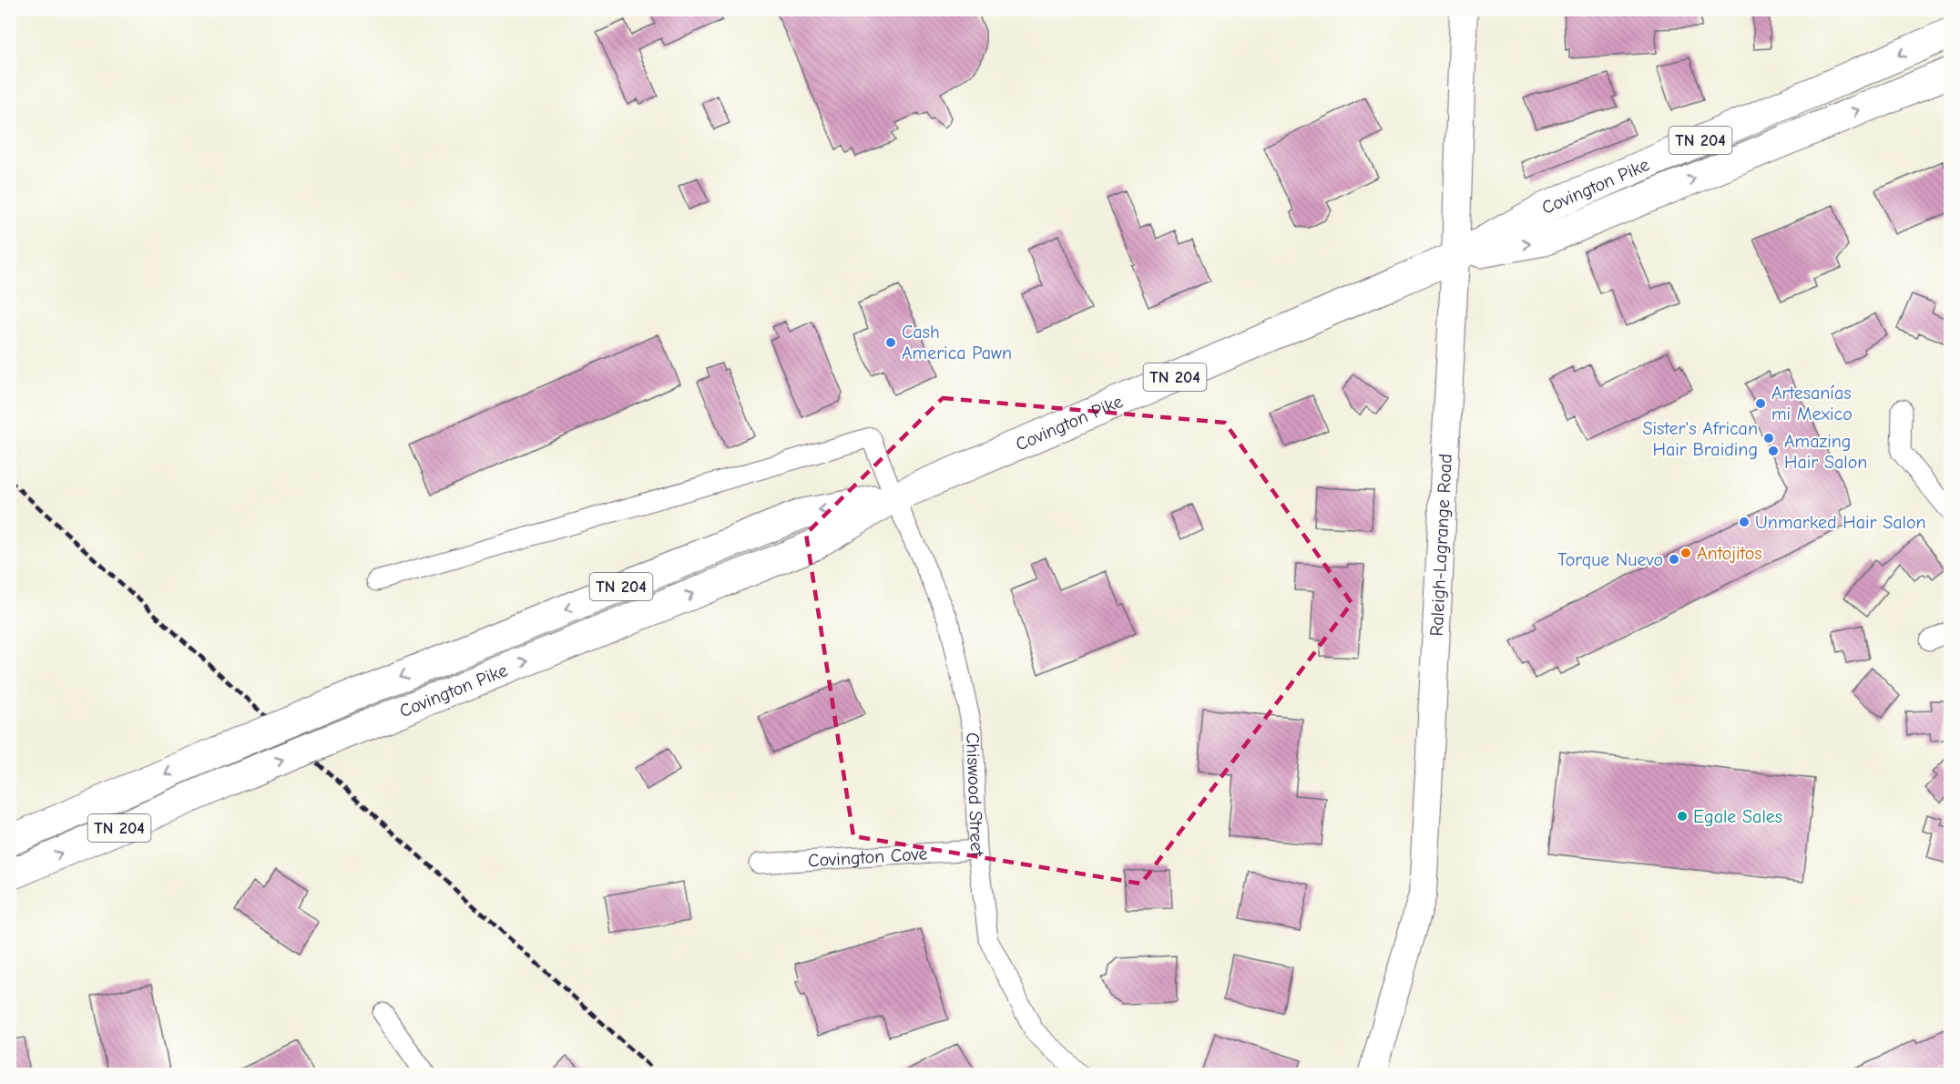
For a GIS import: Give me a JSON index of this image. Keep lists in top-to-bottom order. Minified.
{"streets":{"main road":["TN 204","Covington Pike","Raleigh-Lagrange Road"],"street":["Chiswood Street","Covington Cove"]},"crossings":[["Covington Pike","Raleigh-Lagrange Road"],["Covington Pike","Chiswood Street"],["Chiswood Street","Covington Cove"]],"places":["Cash America Pawn","Artesanías mi Mexico","Sister's African Hair Braiding","Amazing Hair Salon","Unmarked Hair Salon","Antojitos","Torque Nuevo","Egale Sales"]}
